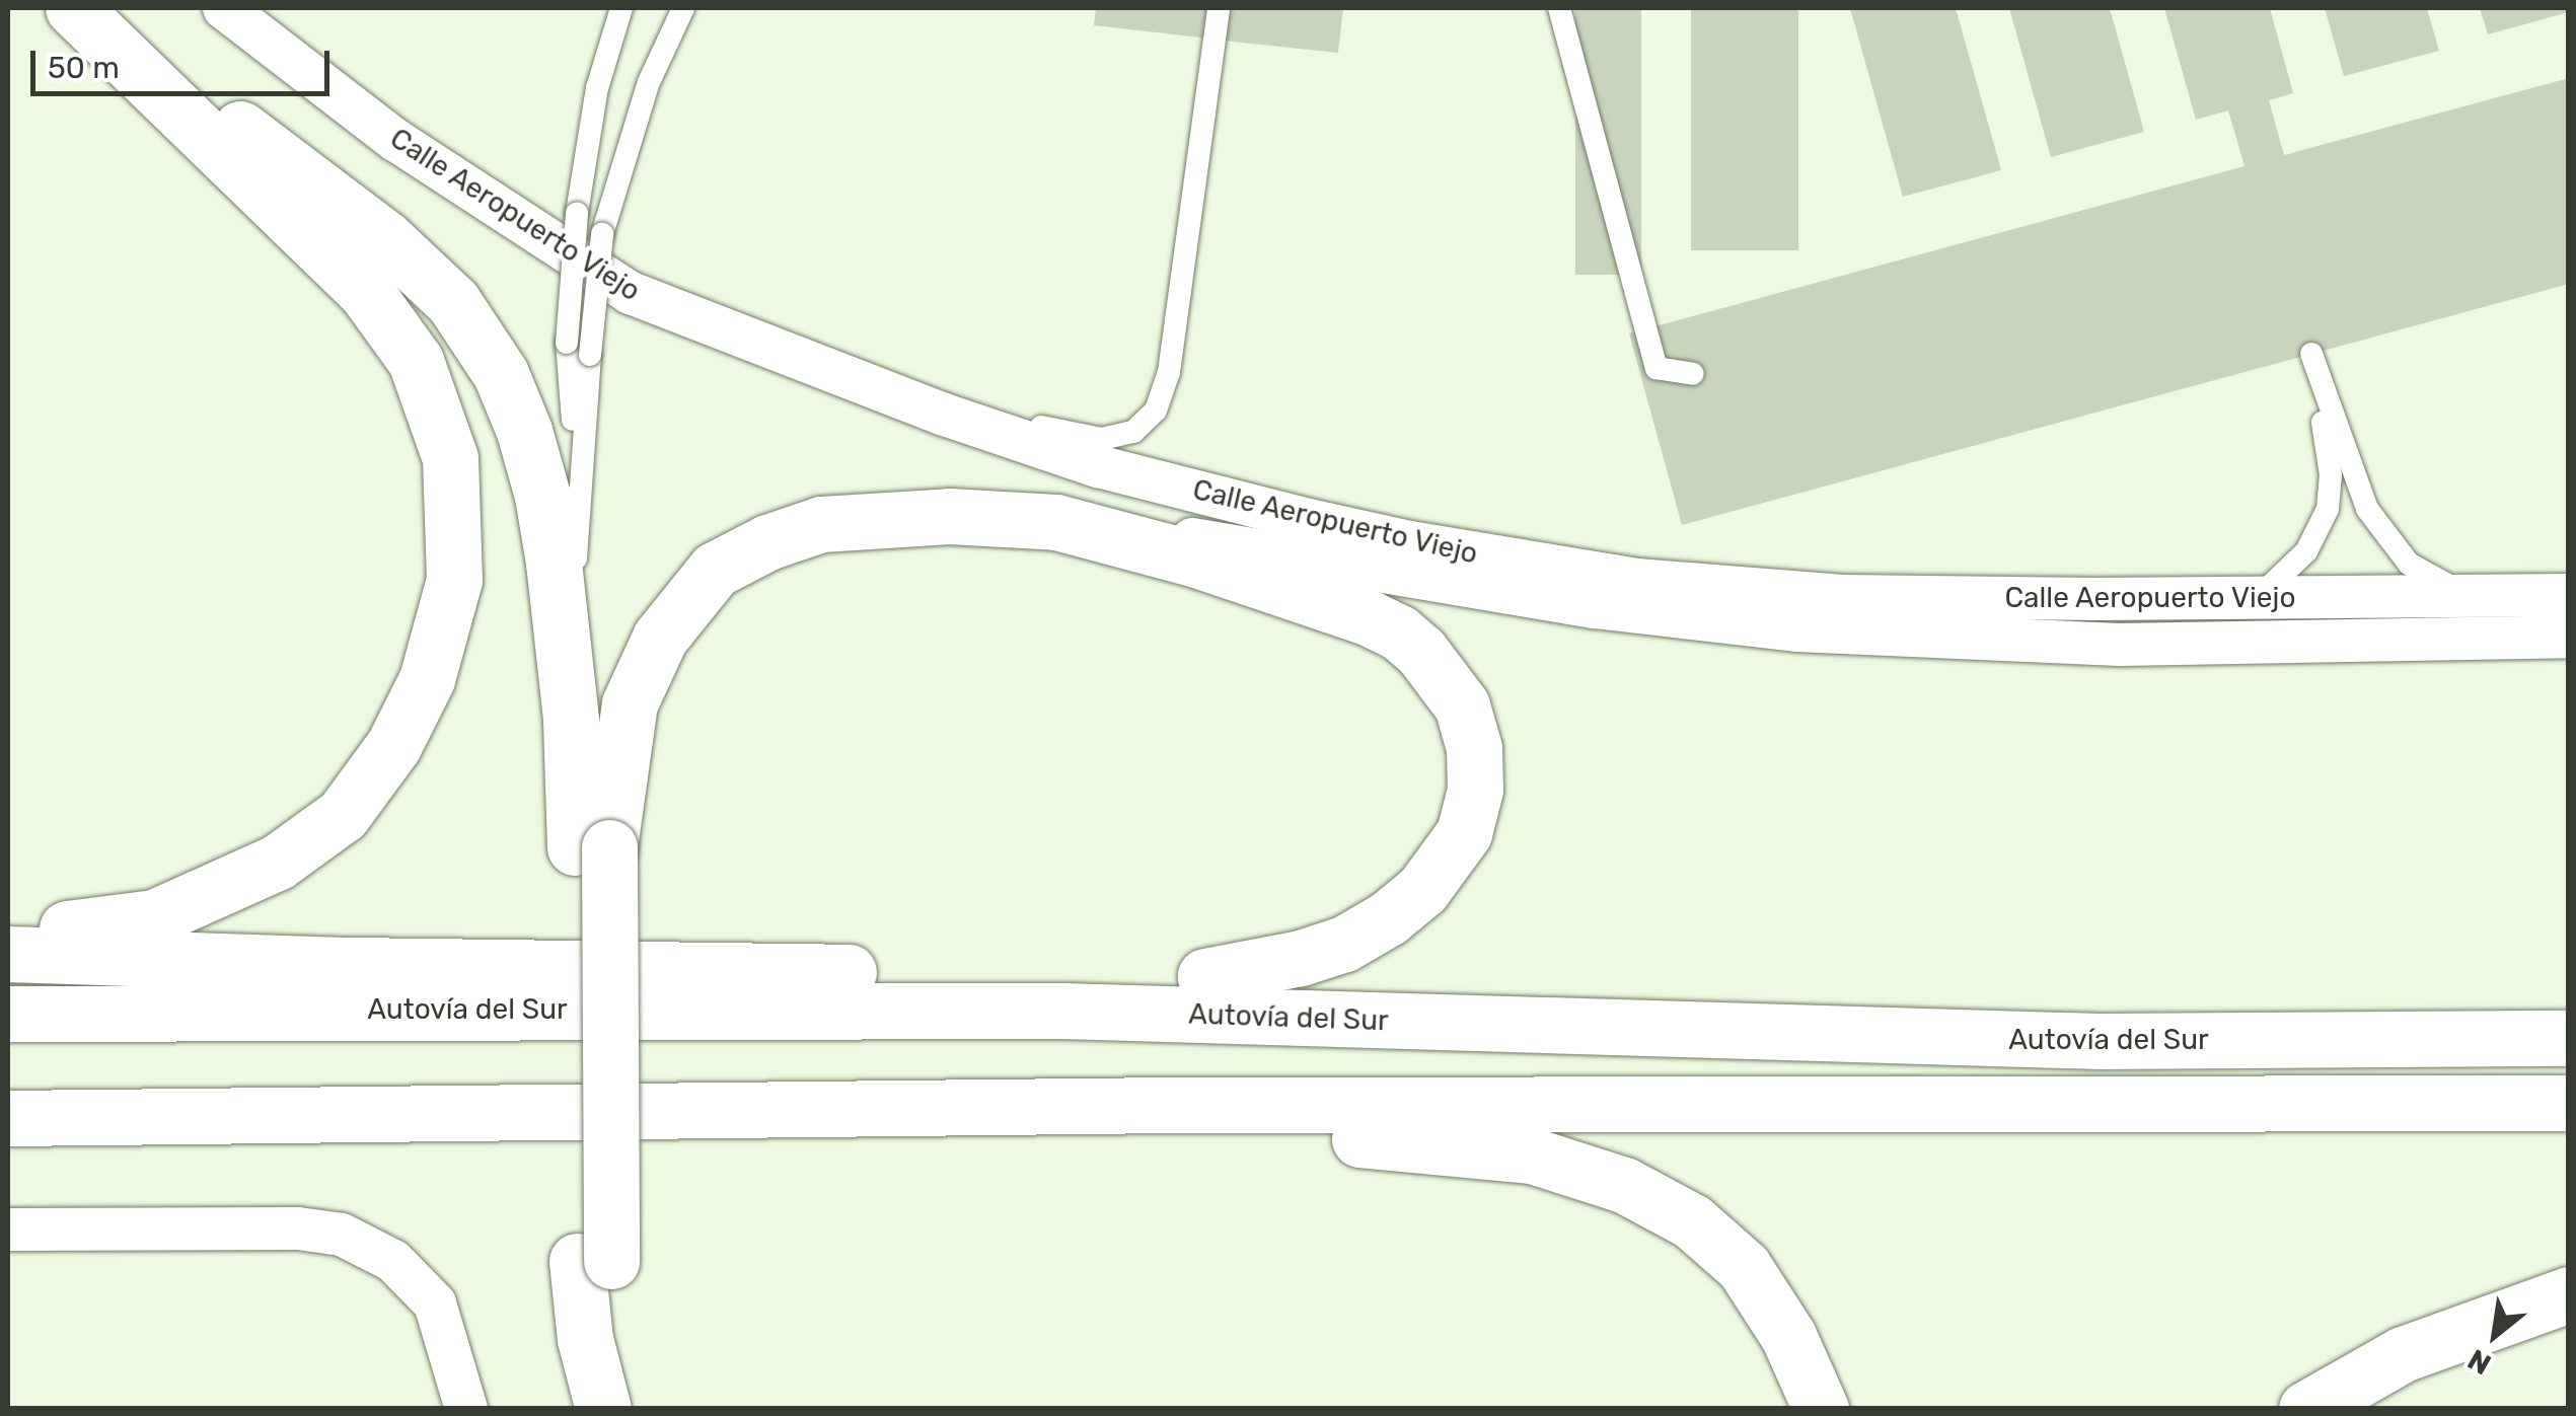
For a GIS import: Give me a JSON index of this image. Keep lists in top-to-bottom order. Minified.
{"streets":{"highway":["Autovía del Sur"],"street":["Calle Aeropuerto Viejo"]},"scale_bar":"50 m","north":"bottom left"}
